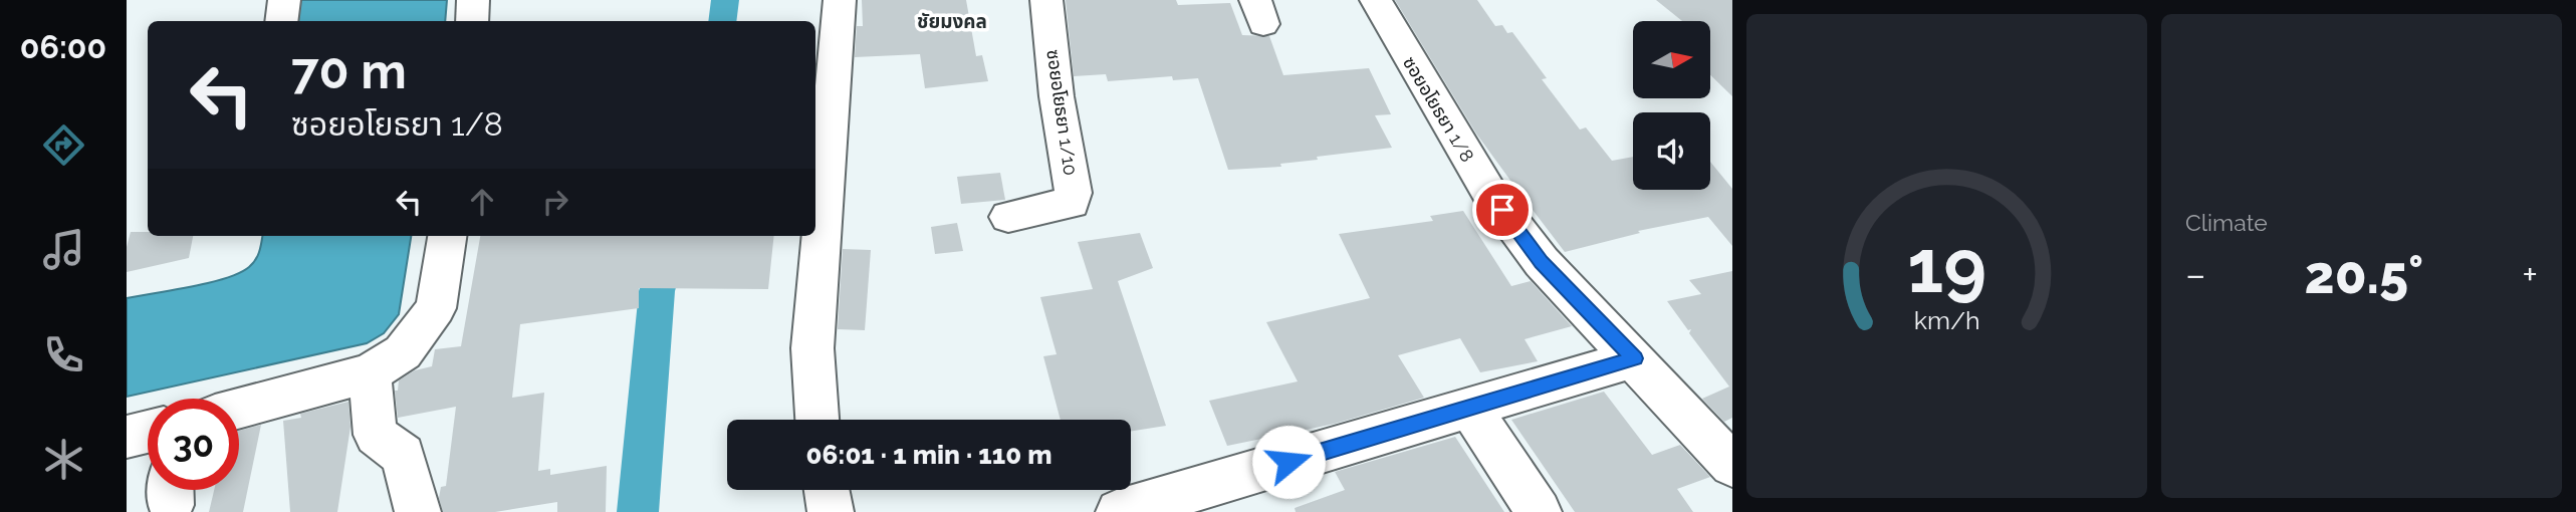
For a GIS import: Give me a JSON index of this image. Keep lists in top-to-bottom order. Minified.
{"streets":{"street":["ซอยอโยธยา 1/8","ซอยอโยธยา 1/10"]},"districts":["ชัยมงคล"],"north":"right","page":{"tabs":"06:00","tile":"Climate","turn":["70 m","ซอยอโยธยา 1/8"],"heat":["−","20.5°","+"],"limit":"30","trip":"06:01 · 1 min · 110 m","gauge":["19","km/h"]}}
